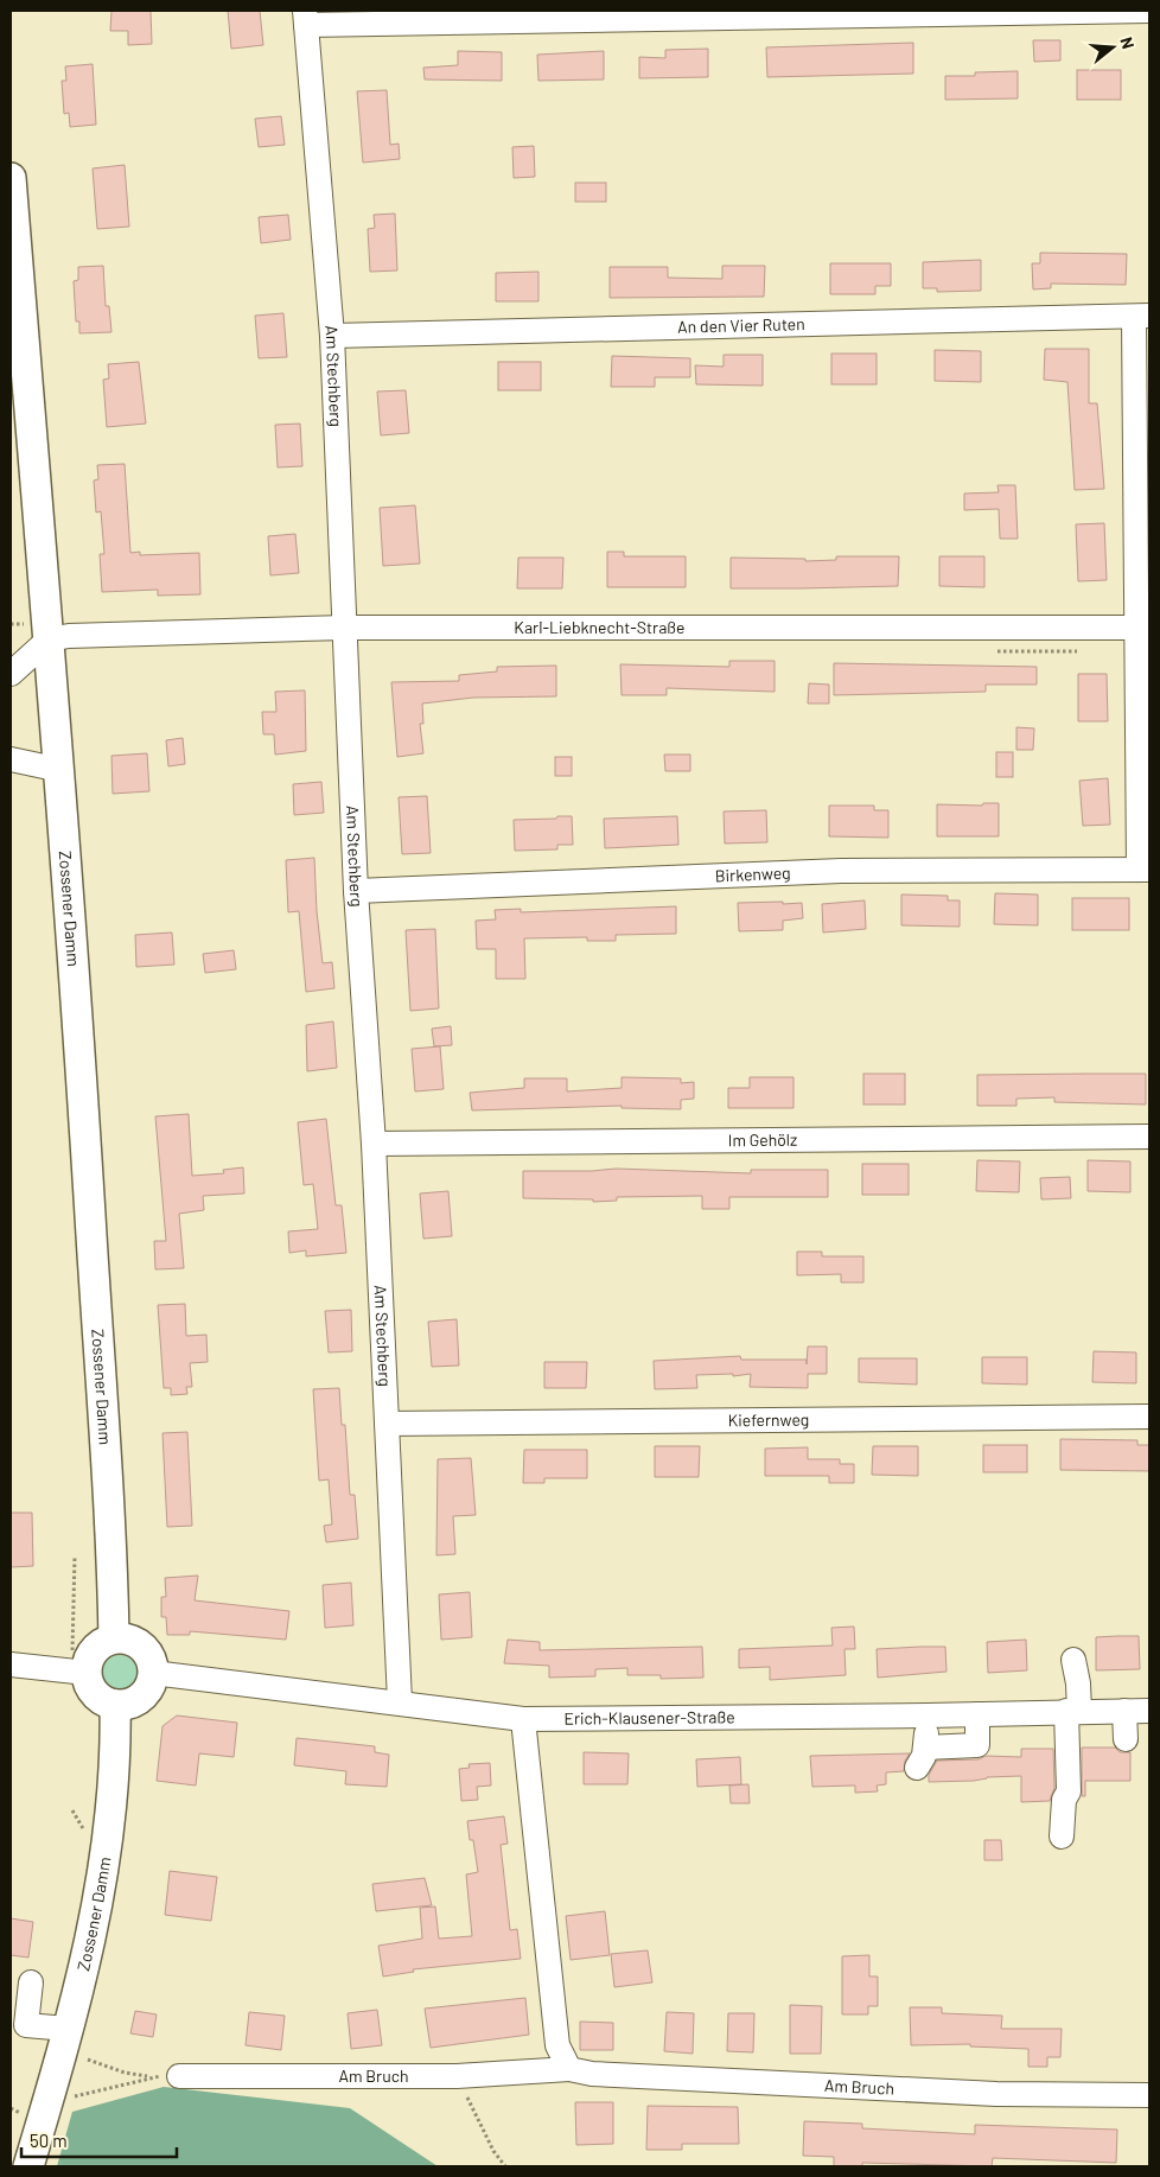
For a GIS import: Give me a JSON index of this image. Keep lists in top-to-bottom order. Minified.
{"streets":{"main road":["Zossener Damm"],"street":["An den Vier Ruten","Am Stechberg","Karl-Liebknecht-Straße","Birkenweg","Im Gehölz","Kiefernweg","Erich-Klausener-Straße","Am Bruch"]},"crossings":[["An den Vier Ruten","Am Stechberg"],["Am Stechberg","Karl-Liebknecht-Straße"],["Am Stechberg","Birkenweg"],["Am Stechberg","Im Gehölz"],["Am Stechberg","Kiefernweg"],["Am Stechberg","Erich-Klausener-Straße"],["Karl-Liebknecht-Straße","Zossener Damm"],["Zossener Damm","Erich-Klausener-Straße"]],"scale_bar":"50 m","north":"right"}
